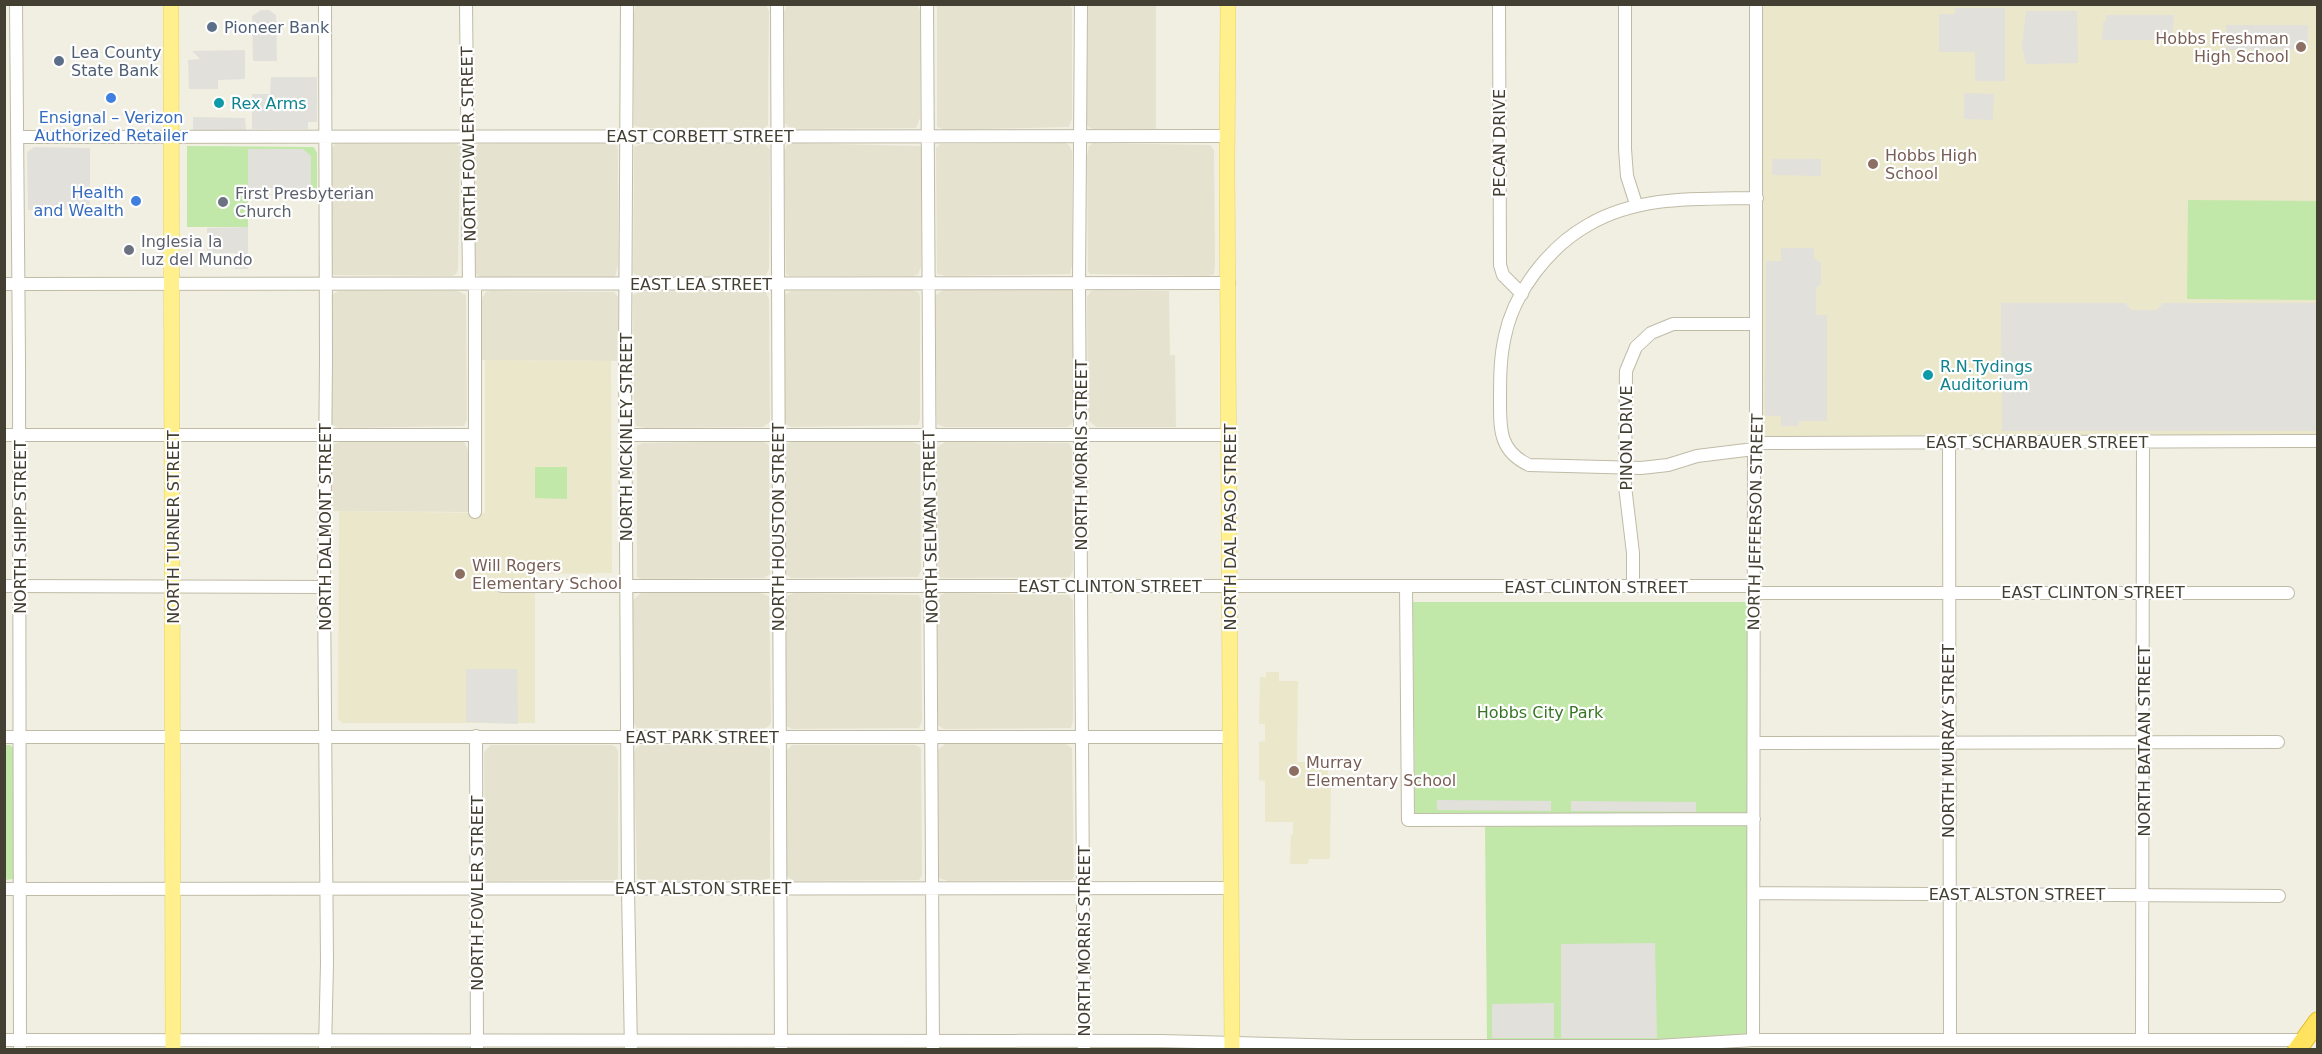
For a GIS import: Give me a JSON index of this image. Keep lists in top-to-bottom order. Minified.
{"streets":{"main road":["NORTH TURNER STREET","NORTH DAL PASO STREET"],"street":["EAST CORBETT STREET","PECAN DRIVE","NORTH FOWLER STREET","EAST LEA STREET","NORTH MCKINLEY STREET","PINON DRIVE","EAST SCHARBAUER STREET","NORTH MORRIS STREET","NORTH JEFFERSON STREET","NORTH SHIPP STREET","NORTH DALMONT STREET","NORTH HOUSTON STREET","NORTH SELMAN STREET","EAST CLINTON STREET","EAST PARK STREET","NORTH MURRAY STREET","NORTH BATAAN STREET","EAST ALSTON STREET"]},"crossings":[["EAST CORBETT STREET","NORTH FOWLER STREET"],["EAST CORBETT STREET","NORTH MCKINLEY STREET"],["EAST CORBETT STREET","NORTH MORRIS STREET"],["EAST CORBETT STREET","NORTH SHIPP STREET"],["EAST CORBETT STREET","NORTH TURNER STREET"],["EAST CORBETT STREET","NORTH DALMONT STREET"],["EAST CORBETT STREET","NORTH HOUSTON STREET"],["EAST CORBETT STREET","NORTH SELMAN STREET"],["EAST CORBETT STREET","NORTH DAL PASO STREET"],["PECAN DRIVE","EAST SCHARBAUER STREET"],["NORTH FOWLER STREET","EAST LEA STREET"],["NORTH FOWLER STREET","EAST PARK STREET"],["NORTH FOWLER STREET","EAST ALSTON STREET"],["EAST LEA STREET","NORTH MCKINLEY STREET"],["EAST LEA STREET","NORTH MORRIS STREET"],["EAST LEA STREET","NORTH SHIPP STREET"],["EAST LEA STREET","NORTH TURNER STREET"],["EAST LEA STREET","NORTH DALMONT STREET"],["EAST LEA STREET","NORTH HOUSTON STREET"],["EAST LEA STREET","NORTH SELMAN STREET"],["EAST LEA STREET","NORTH DAL PASO STREET"],["NORTH MCKINLEY STREET","EAST CLINTON STREET"],["NORTH MCKINLEY STREET","EAST PARK STREET"],["NORTH MCKINLEY STREET","EAST ALSTON STREET"],["PINON DRIVE","EAST SCHARBAUER STREET"],["PINON DRIVE","NORTH JEFFERSON STREET"],["PINON DRIVE","EAST CLINTON STREET"],["EAST SCHARBAUER STREET","NORTH JEFFERSON STREET"],["EAST SCHARBAUER STREET","NORTH MURRAY STREET"],["EAST SCHARBAUER STREET","NORTH BATAAN STREET"],["NORTH MORRIS STREET","EAST CLINTON STREET"],["NORTH MORRIS STREET","EAST PARK STREET"],["NORTH MORRIS STREET","EAST ALSTON STREET"],["NORTH JEFFERSON STREET","EAST CLINTON STREET"],["NORTH JEFFERSON STREET","EAST ALSTON STREET"],["NORTH SHIPP STREET","EAST PARK STREET"],["NORTH SHIPP STREET","EAST ALSTON STREET"],["NORTH TURNER STREET","EAST PARK STREET"],["NORTH TURNER STREET","EAST ALSTON STREET"],["NORTH DALMONT STREET","EAST PARK STREET"],["NORTH DALMONT STREET","EAST ALSTON STREET"],["NORTH HOUSTON STREET","EAST CLINTON STREET"],["NORTH HOUSTON STREET","EAST PARK STREET"],["NORTH HOUSTON STREET","EAST ALSTON STREET"],["NORTH SELMAN STREET","EAST CLINTON STREET"],["NORTH SELMAN STREET","EAST PARK STREET"],["NORTH SELMAN STREET","EAST ALSTON STREET"],["NORTH DAL PASO STREET","EAST CLINTON STREET"],["NORTH DAL PASO STREET","EAST PARK STREET"],["NORTH DAL PASO STREET","EAST ALSTON STREET"],["EAST CLINTON STREET","NORTH MURRAY STREET"],["EAST CLINTON STREET","NORTH BATAAN STREET"],["NORTH MURRAY STREET","EAST ALSTON STREET"],["NORTH BATAAN STREET","EAST ALSTON STREET"]],"parks":["Hobbs City Park"],"places":["Pioneer Bank","Hobbs Freshman High School","Lea County State Bank","Ensignal – Verizon Authorized Retailer","Rex Arms","Hobbs High School","Health and Wealth","First Presbyterian Church","Inglesia la luz del Mundo","R.N.Tydings Auditorium","Will Rogers Elementary School","Murray Elementary School"]}
